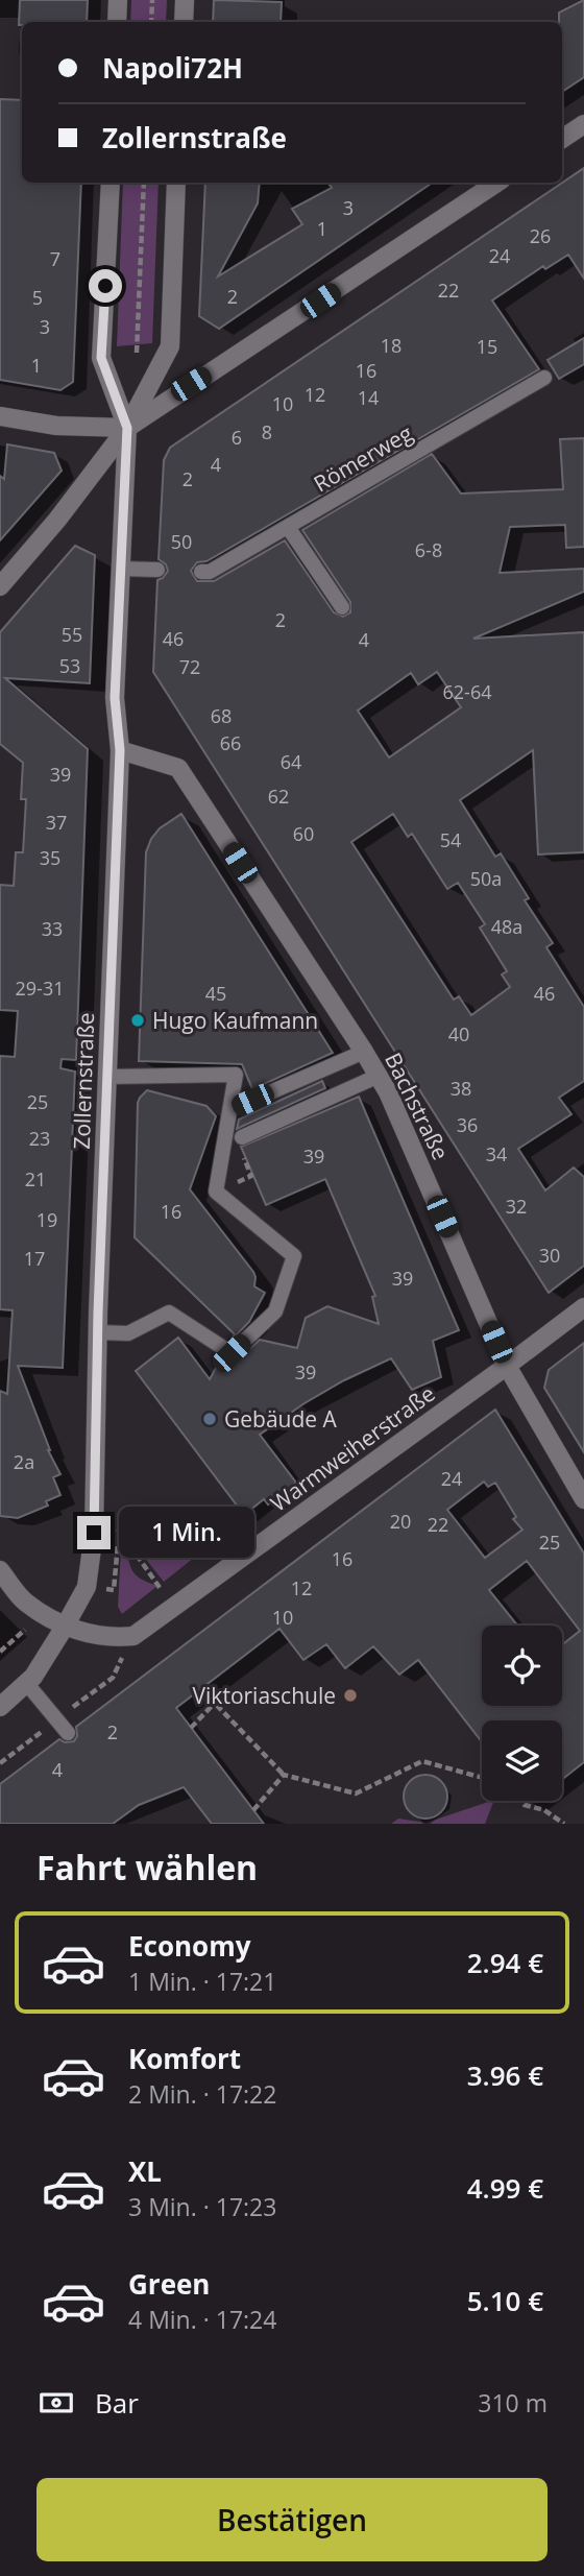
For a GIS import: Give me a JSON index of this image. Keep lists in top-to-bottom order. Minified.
{"streets":{"street":["Zollernstraße","Bachstraße","Warmweiherstraße"],"lane":["Römerweg"]},"crossings":[["Zollernstraße","Bachstraße"],["Zollernstraße","Warmweiherstraße"],["Bachstraße","Warmweiherstraße"]],"places":["Hugo Kaufmann","Gebäude A","Viktoriaschule"],"house_numbers":["3","1","26","24","7","22","2","5","3","18","15","1","16","12","14","10","8","6","4","2","50","6-8","2","55","46","4","53","72","62-64","68","66","64","39","62","37","60","54","35","50a","48a","33","29-31","45","46","40","38","25","36","23","34","39","21","32","16","19","30","17","39","39","2a","24","20","22","25","16","12","10","2","4"],"page":{"banner":["Napoli72H","Zollernstraße"],"bubble":"1 Min.","heading":"Fahrt wählen","list":[{"name":"Economy","note":"1 Min. · 17:21","value":"2.94 €"},{"name":"Komfort","note":"2 Min. · 17:22","value":"3.96 €"},{"name":"XL","note":"3 Min. · 17:23","value":"4.99 €"},{"name":"Green","note":"4 Min. · 17:24","value":"5.10 €"}],"pay":["Bar","310 m"],"buttons":"Bestätigen"}}
